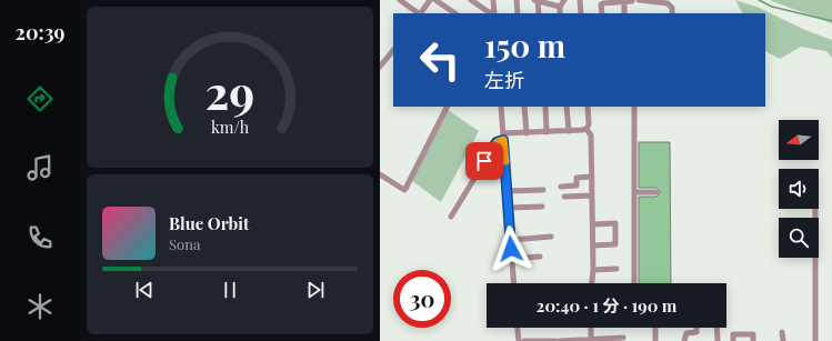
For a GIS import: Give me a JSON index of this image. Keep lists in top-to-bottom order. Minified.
{"north":"left","page":{"tabs":"20:39","turn":["150 m","左折"],"song":["Blue Orbit","Sona"],"limit":"30","trip":"20:40 · 1 分 · 190 m","gauge":["29","km/h"]}}
